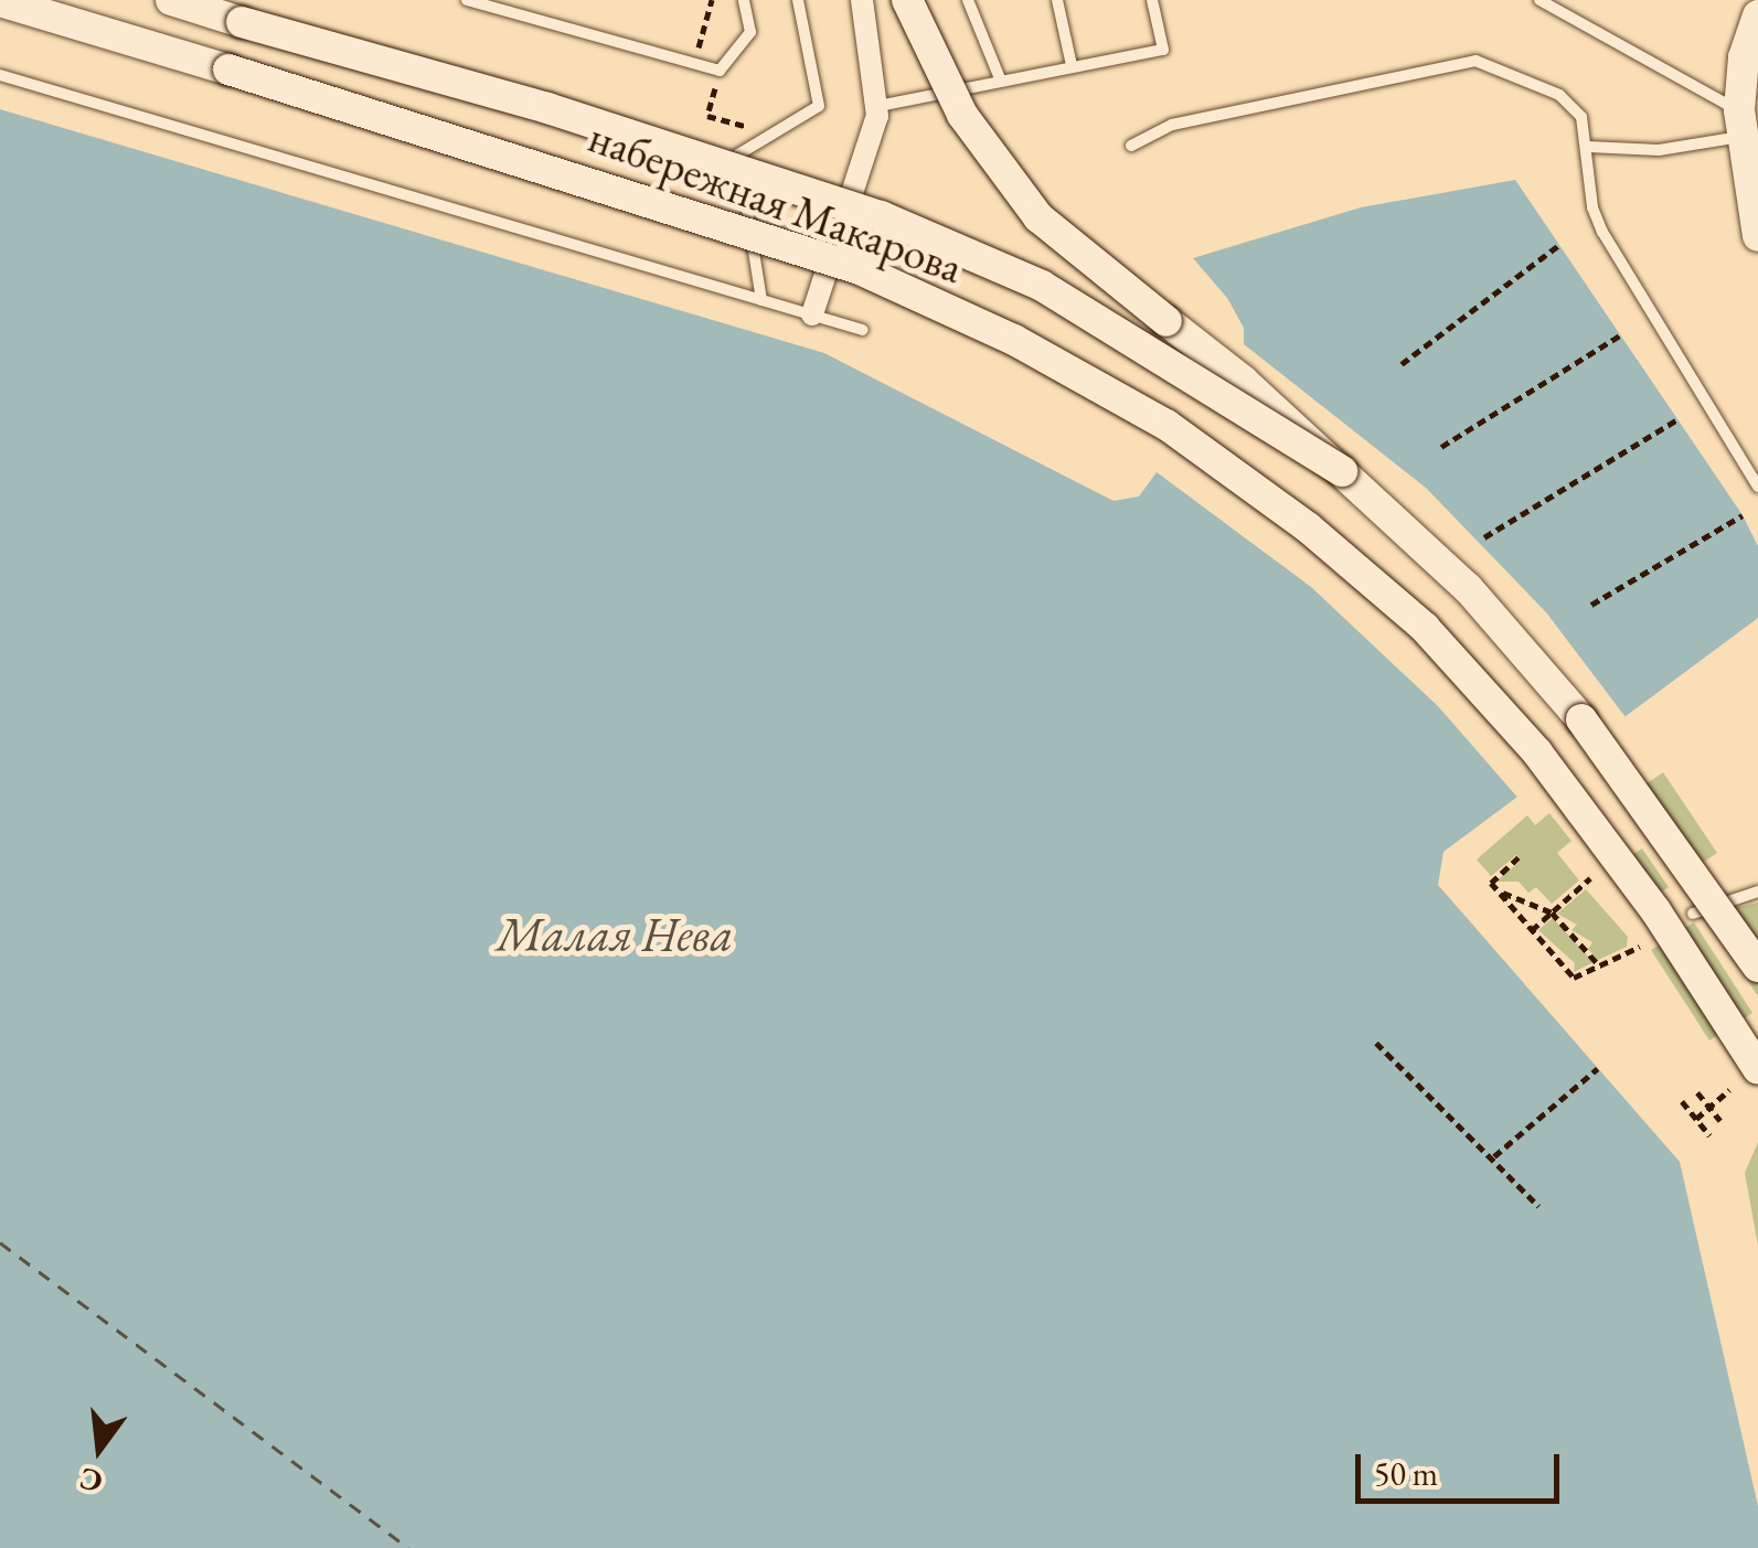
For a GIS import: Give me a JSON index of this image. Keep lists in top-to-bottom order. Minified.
{"streets":{"main road":["набережная Макарова"]},"water":["Малая Нева"],"scale_bar":"50 m","north":"bottom"}
